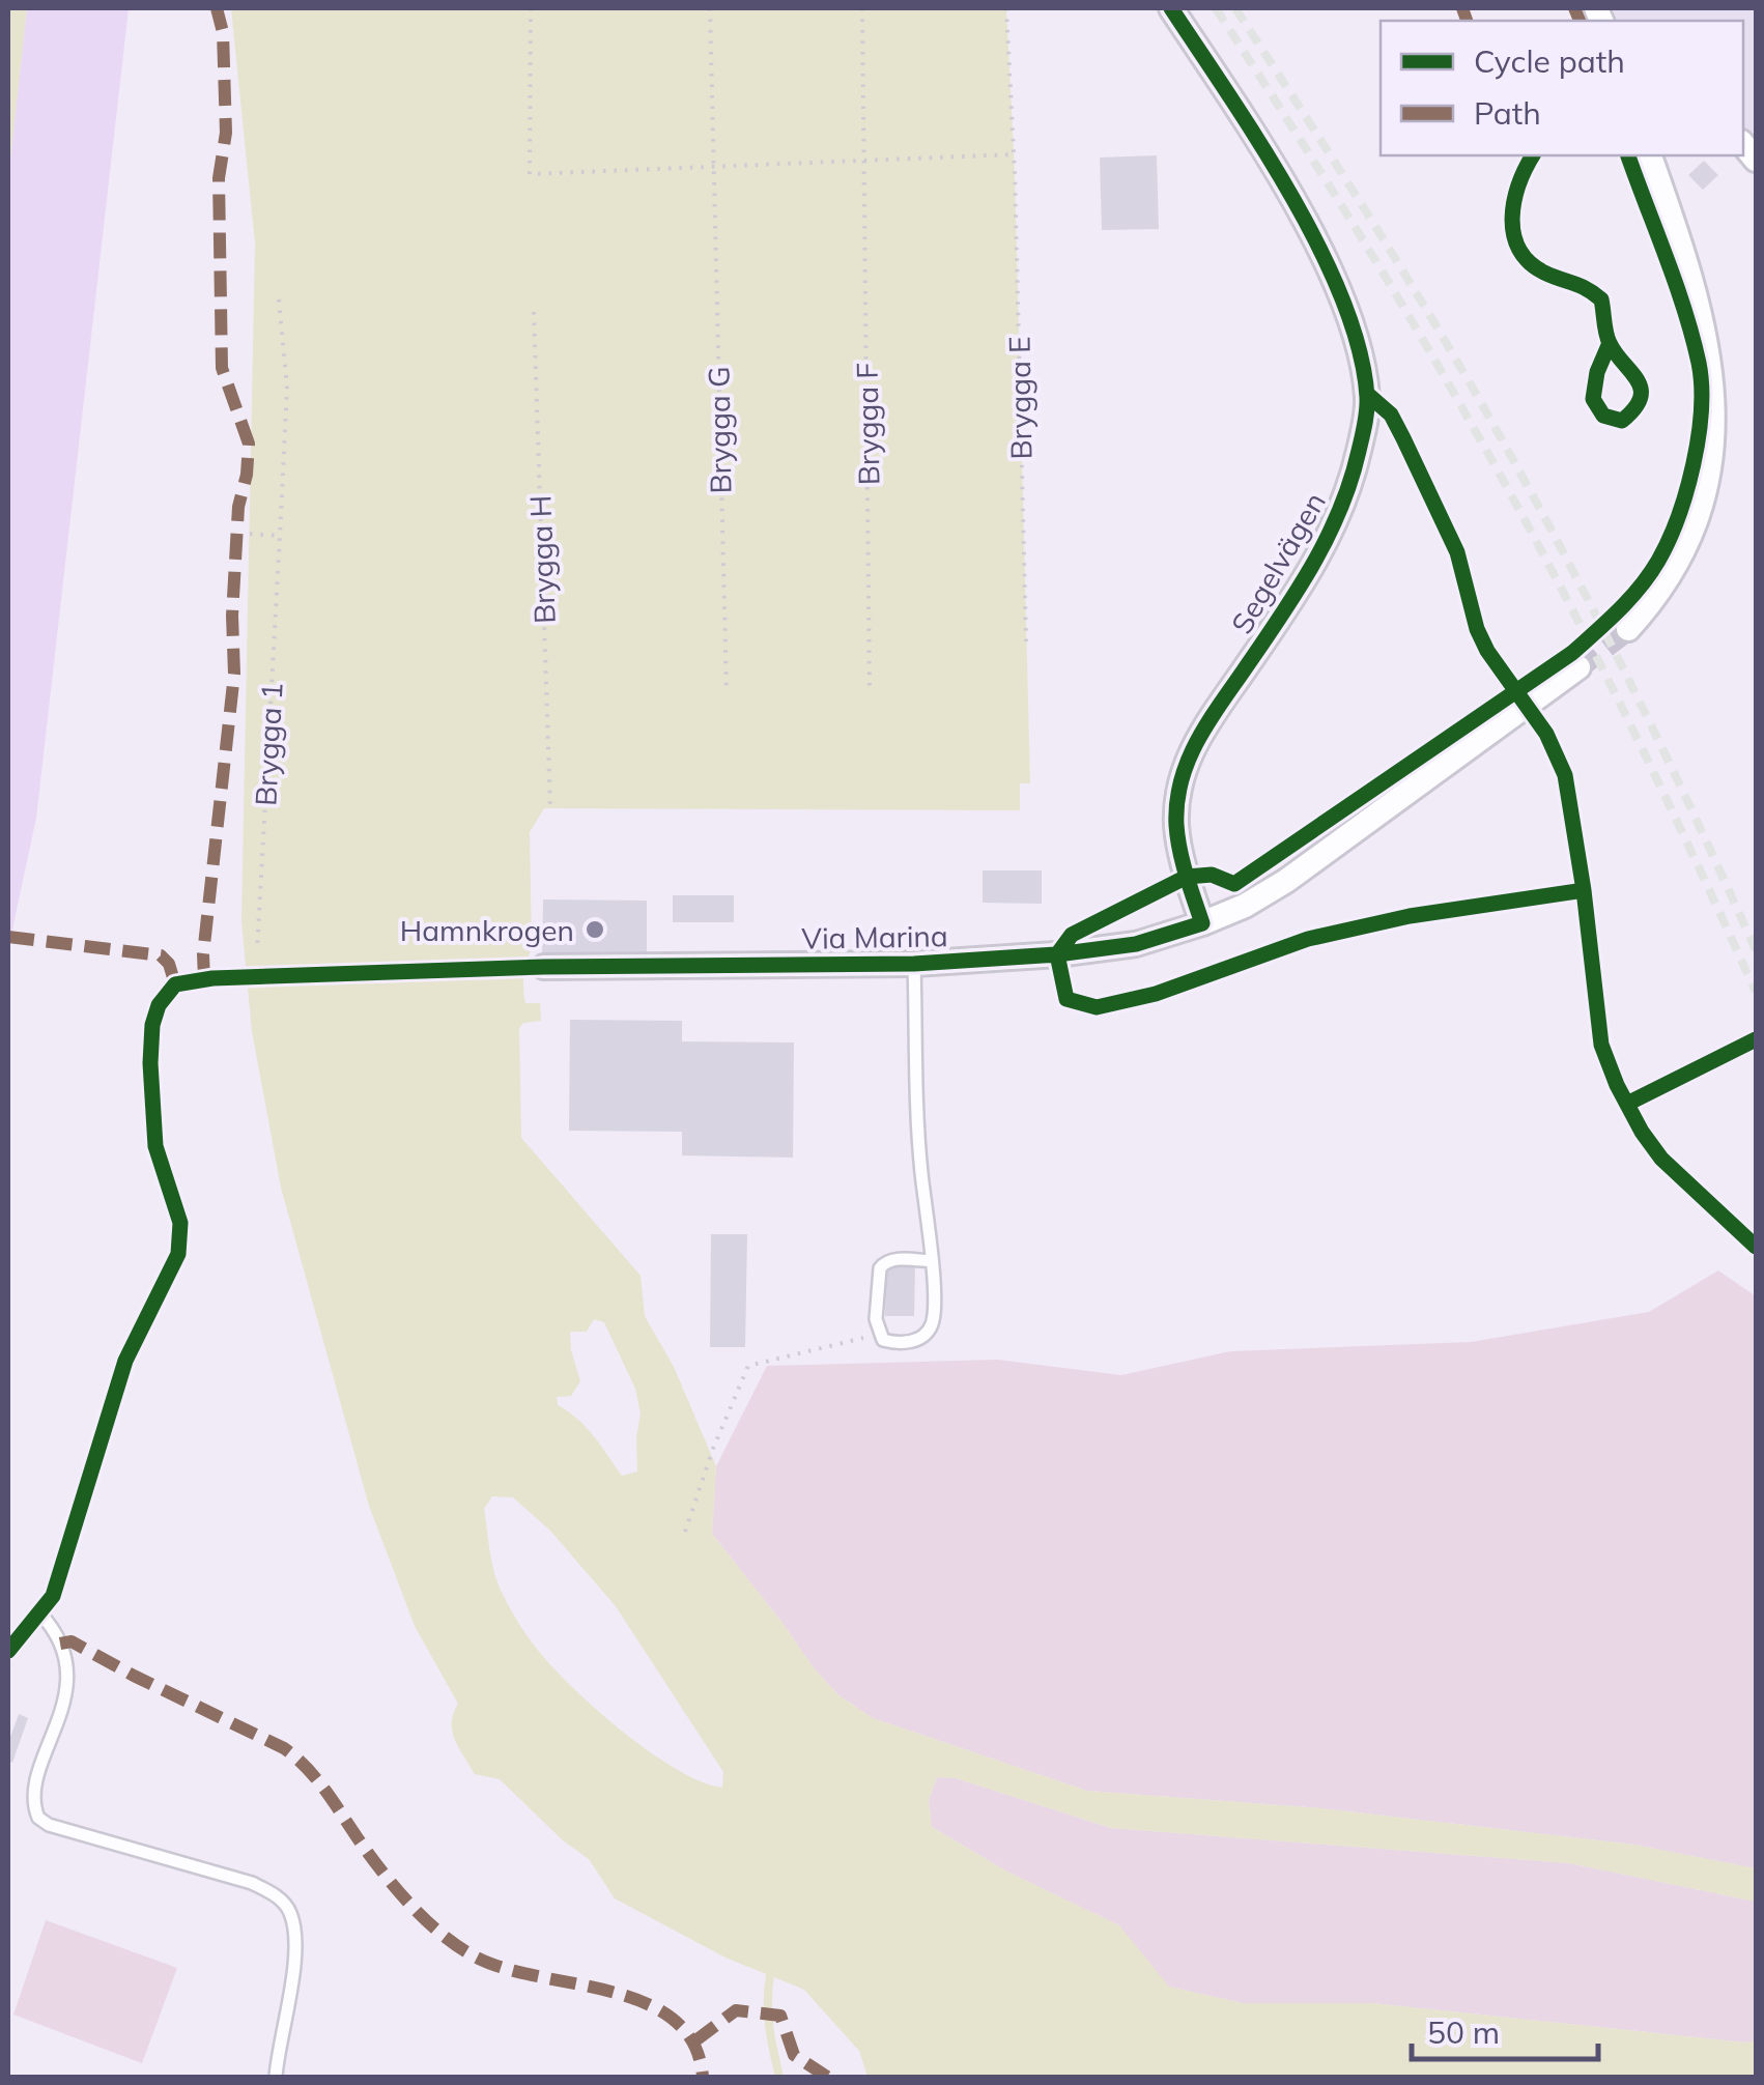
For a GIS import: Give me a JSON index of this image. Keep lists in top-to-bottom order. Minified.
{"streets":{"street":["Segelvägen","Via Marina"],"path":["Brygga E","Brygga F","Brygga G","Brygga H","Brygga 1"]},"crossings":[["Segelvägen","Via Marina"]],"places":["Hamnkrogen"],"legend":["Cycle path","Path"],"scale_bar":"50 m"}
